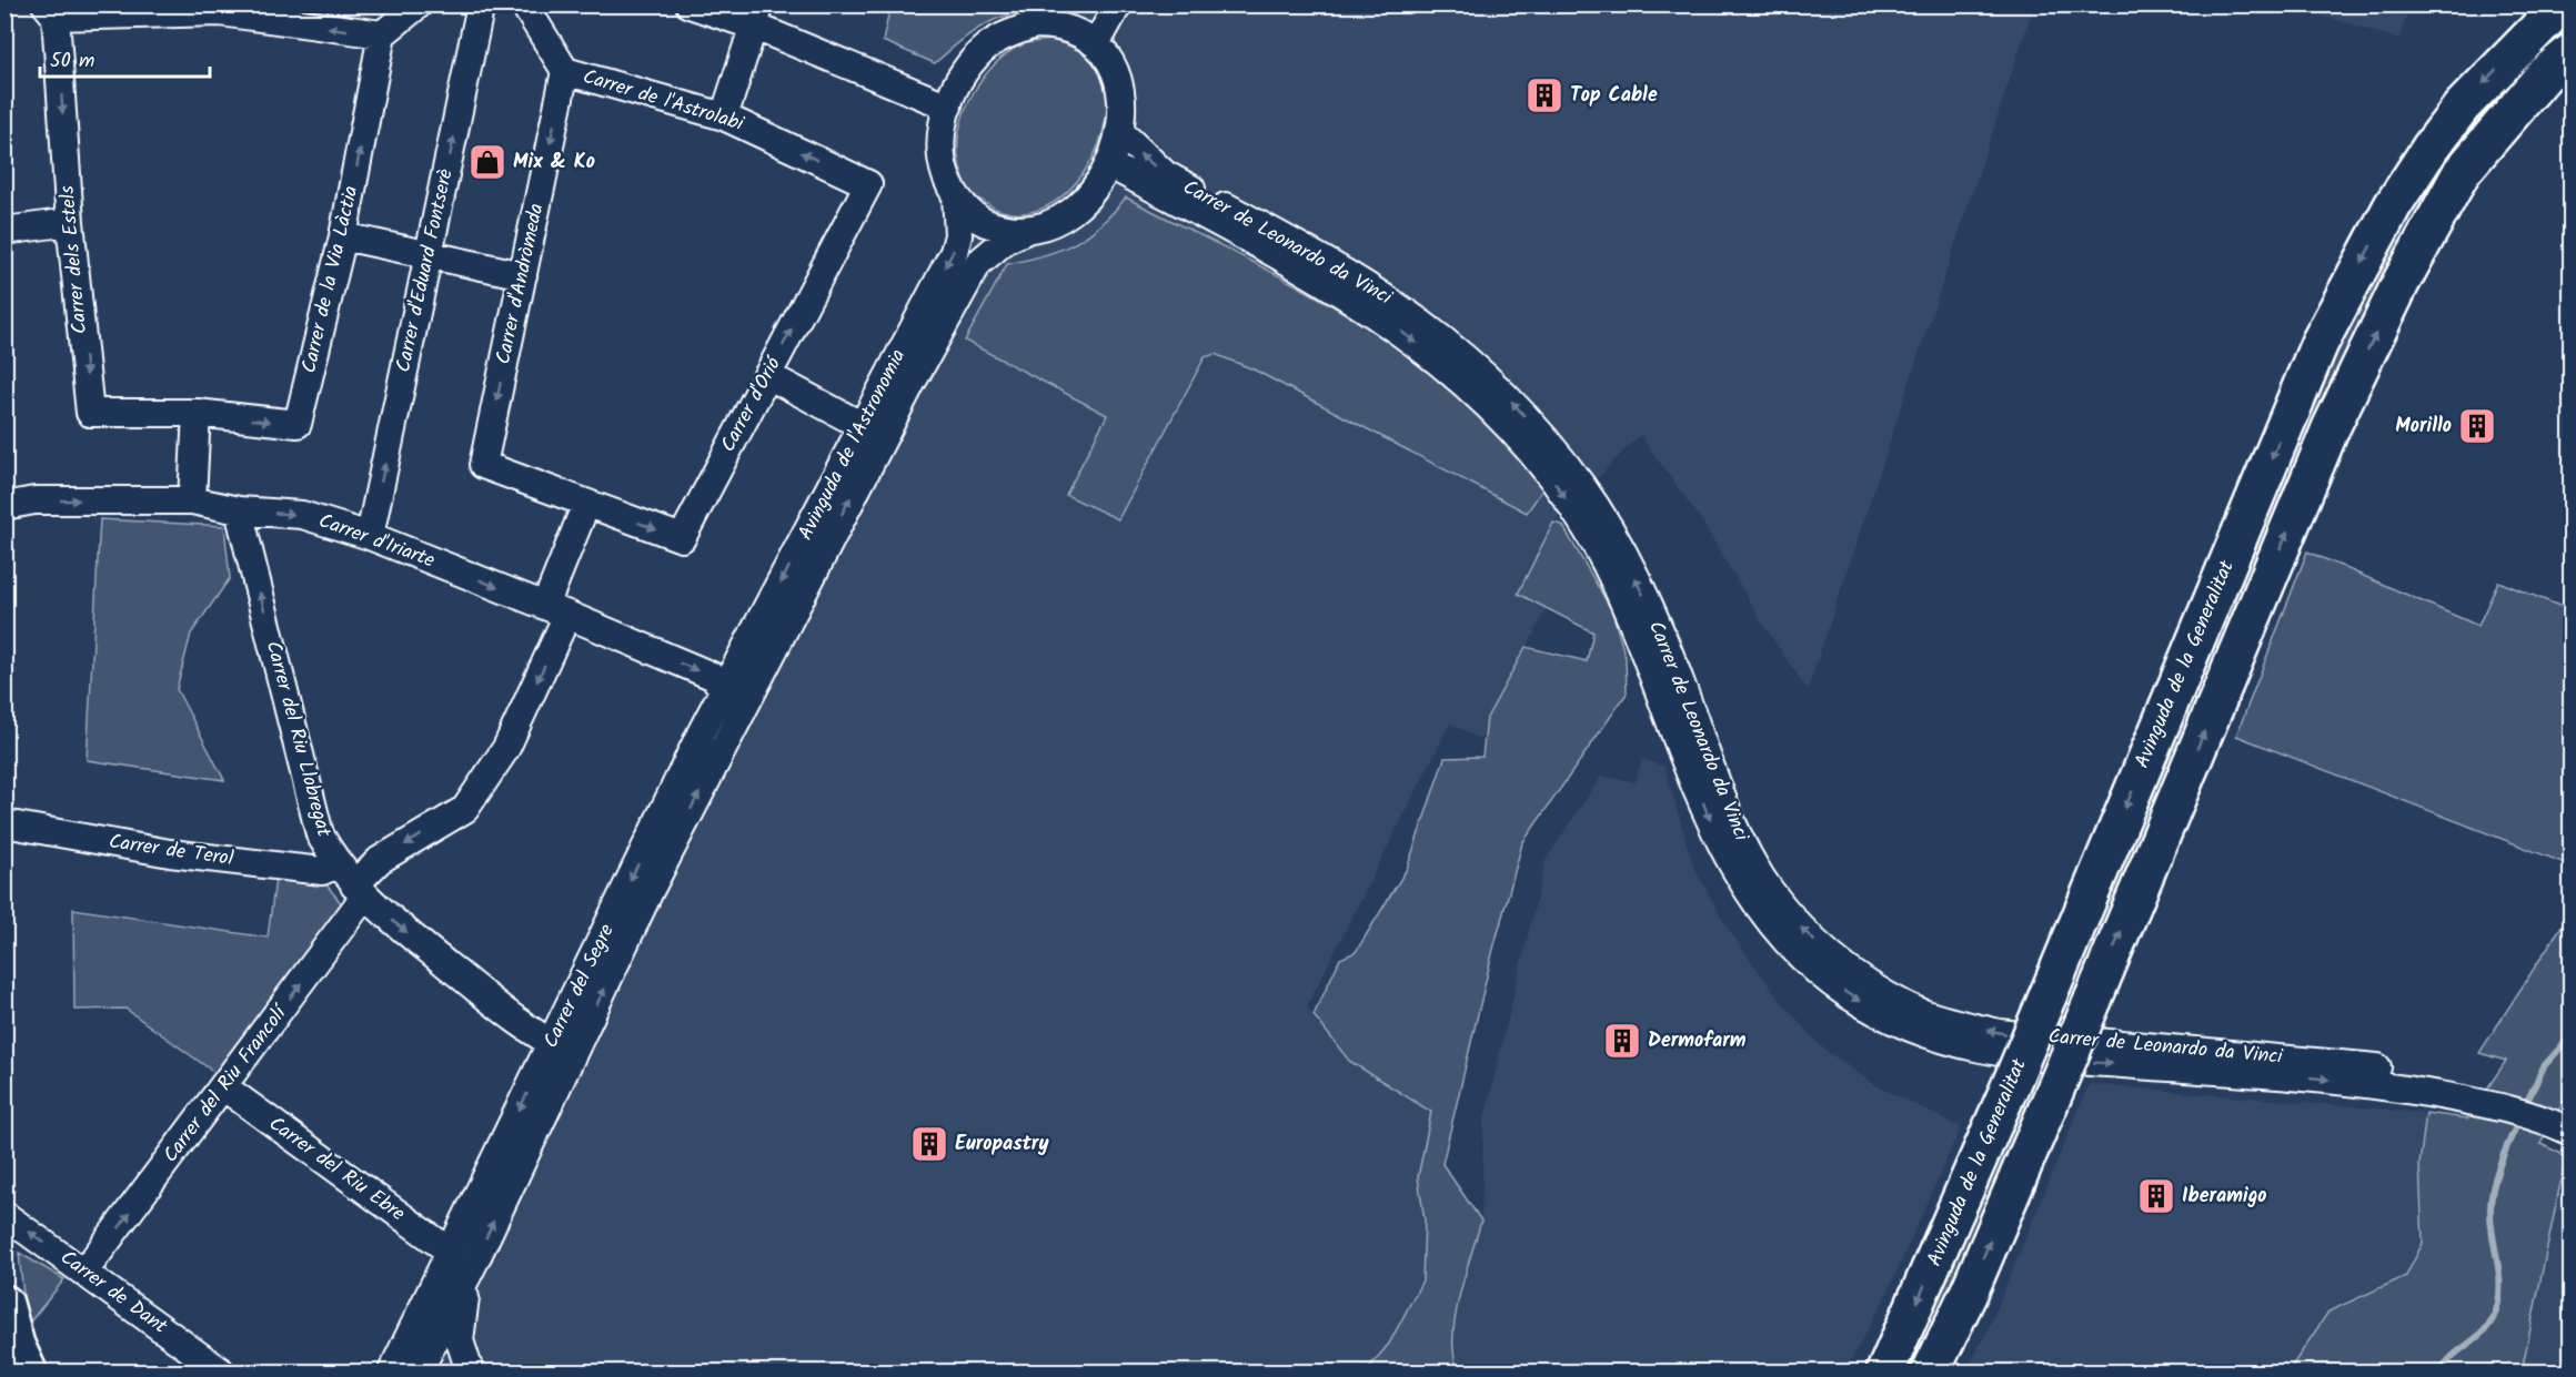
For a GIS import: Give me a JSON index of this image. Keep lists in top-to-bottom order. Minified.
{"streets":{"street":["Carrer de l'Astrolabi","Carrer de Leonardo da Vinci","Carrer dels Estels","Carrer d'Eduard Fontserè","Carrer de la Via Làctia","Carrer d'Andròmeda","Carrer d'Orió","Avinguda de l'Astronomia","Carrer d'Iriarte","Avinguda de la Generalitat","Carrer del Riu Llobregat","Carrer de Terol","Carrer del Segre","Carrer del Riu Francolí","Carrer del Riu Ebre","Carrer de Dant"]},"crossings":[["Carrer de l'Astrolabi","Carrer d'Andròmeda"],["Carrer de l'Astrolabi","Carrer d'Orió"],["Carrer de Leonardo da Vinci","Avinguda de l'Astronomia"],["Carrer dels Estels","Carrer de la Via Làctia"],["Carrer d'Eduard Fontserè","Carrer d'Iriarte"],["Carrer d'Andròmeda","Carrer d'Orió"],["Carrer d'Andròmeda","Carrer del Riu Francolí"],["Carrer d'Orió","Carrer del Riu Francolí"],["Avinguda de l'Astronomia","Carrer d'Iriarte"],["Avinguda de l'Astronomia","Carrer del Segre"],["Carrer d'Iriarte","Carrer del Riu Llobregat"],["Carrer d'Iriarte","Carrer del Segre"],["Carrer d'Iriarte","Carrer del Riu Francolí"],["Carrer del Riu Llobregat","Carrer de Terol"],["Carrer del Riu Llobregat","Carrer del Segre"],["Carrer del Riu Llobregat","Carrer del Riu Francolí"],["Carrer del Segre","Carrer del Riu Ebre"],["Carrer del Riu Francolí","Carrer del Riu Ebre"],["Carrer del Riu Francolí","Carrer de Dant"]],"one_way":["Carrer dels Estels","Carrer d'Eduard Fontserè","Carrer de la Via Làctia","Carrer d'Andròmeda","Carrer d'Orió","Carrer d'Iriarte","Carrer de Dant"],"places":{"building":["Top Cable","Morillo","Dermofarm","Europastry","Iberamigo"],"shop":["Mix & Ko"]},"scale_bar":"50 m"}
